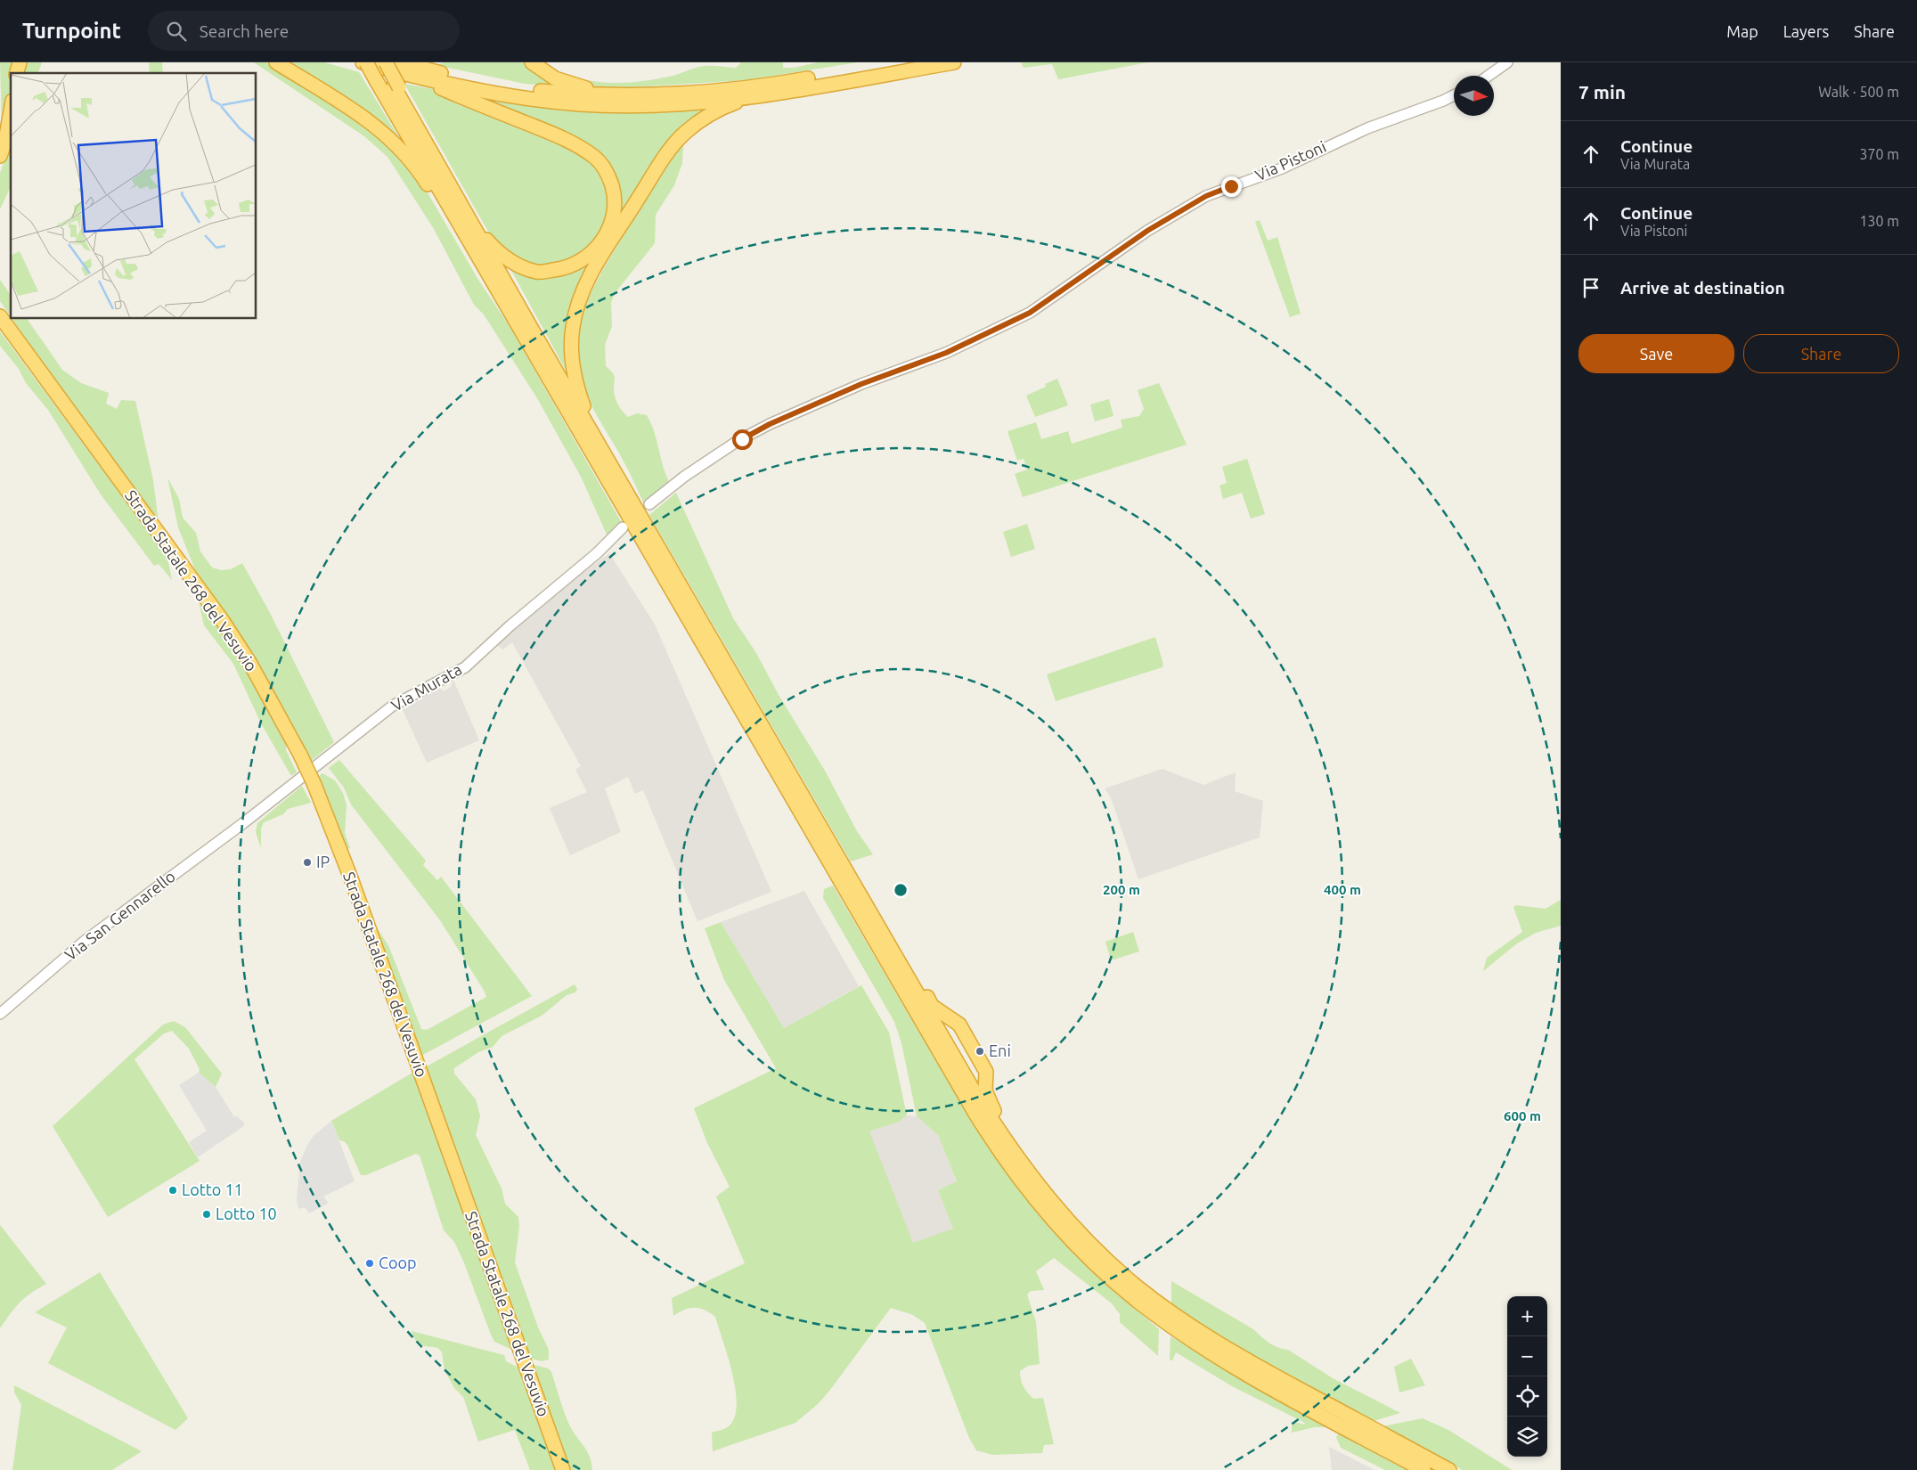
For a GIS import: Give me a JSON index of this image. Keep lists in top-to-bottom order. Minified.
{"streets":{"highway":["Strada Statale 268 del Vesuvio"],"street":["Via Pistoni","Via Murata","Via San Gennarello"]},"crossings":[["Via Murata","Via San Gennarello"]],"places":["IP","Eni","Lotto 11","Lotto 10","Coop"],"north":"right","page":{"header":"Turnpoint","search":"Search here","nav":["Map","Layers","Share"],"heading":["7 min","Walk · 500 m"],"list":[["Continue","Via Murata","370 m"],["Continue","Via Pistoni","130 m"],"Arrive at destination"],"buttons":["Save","Share"],"map_buttons":["+","−"]},"rings":["200 m","400 m","600 m"]}
